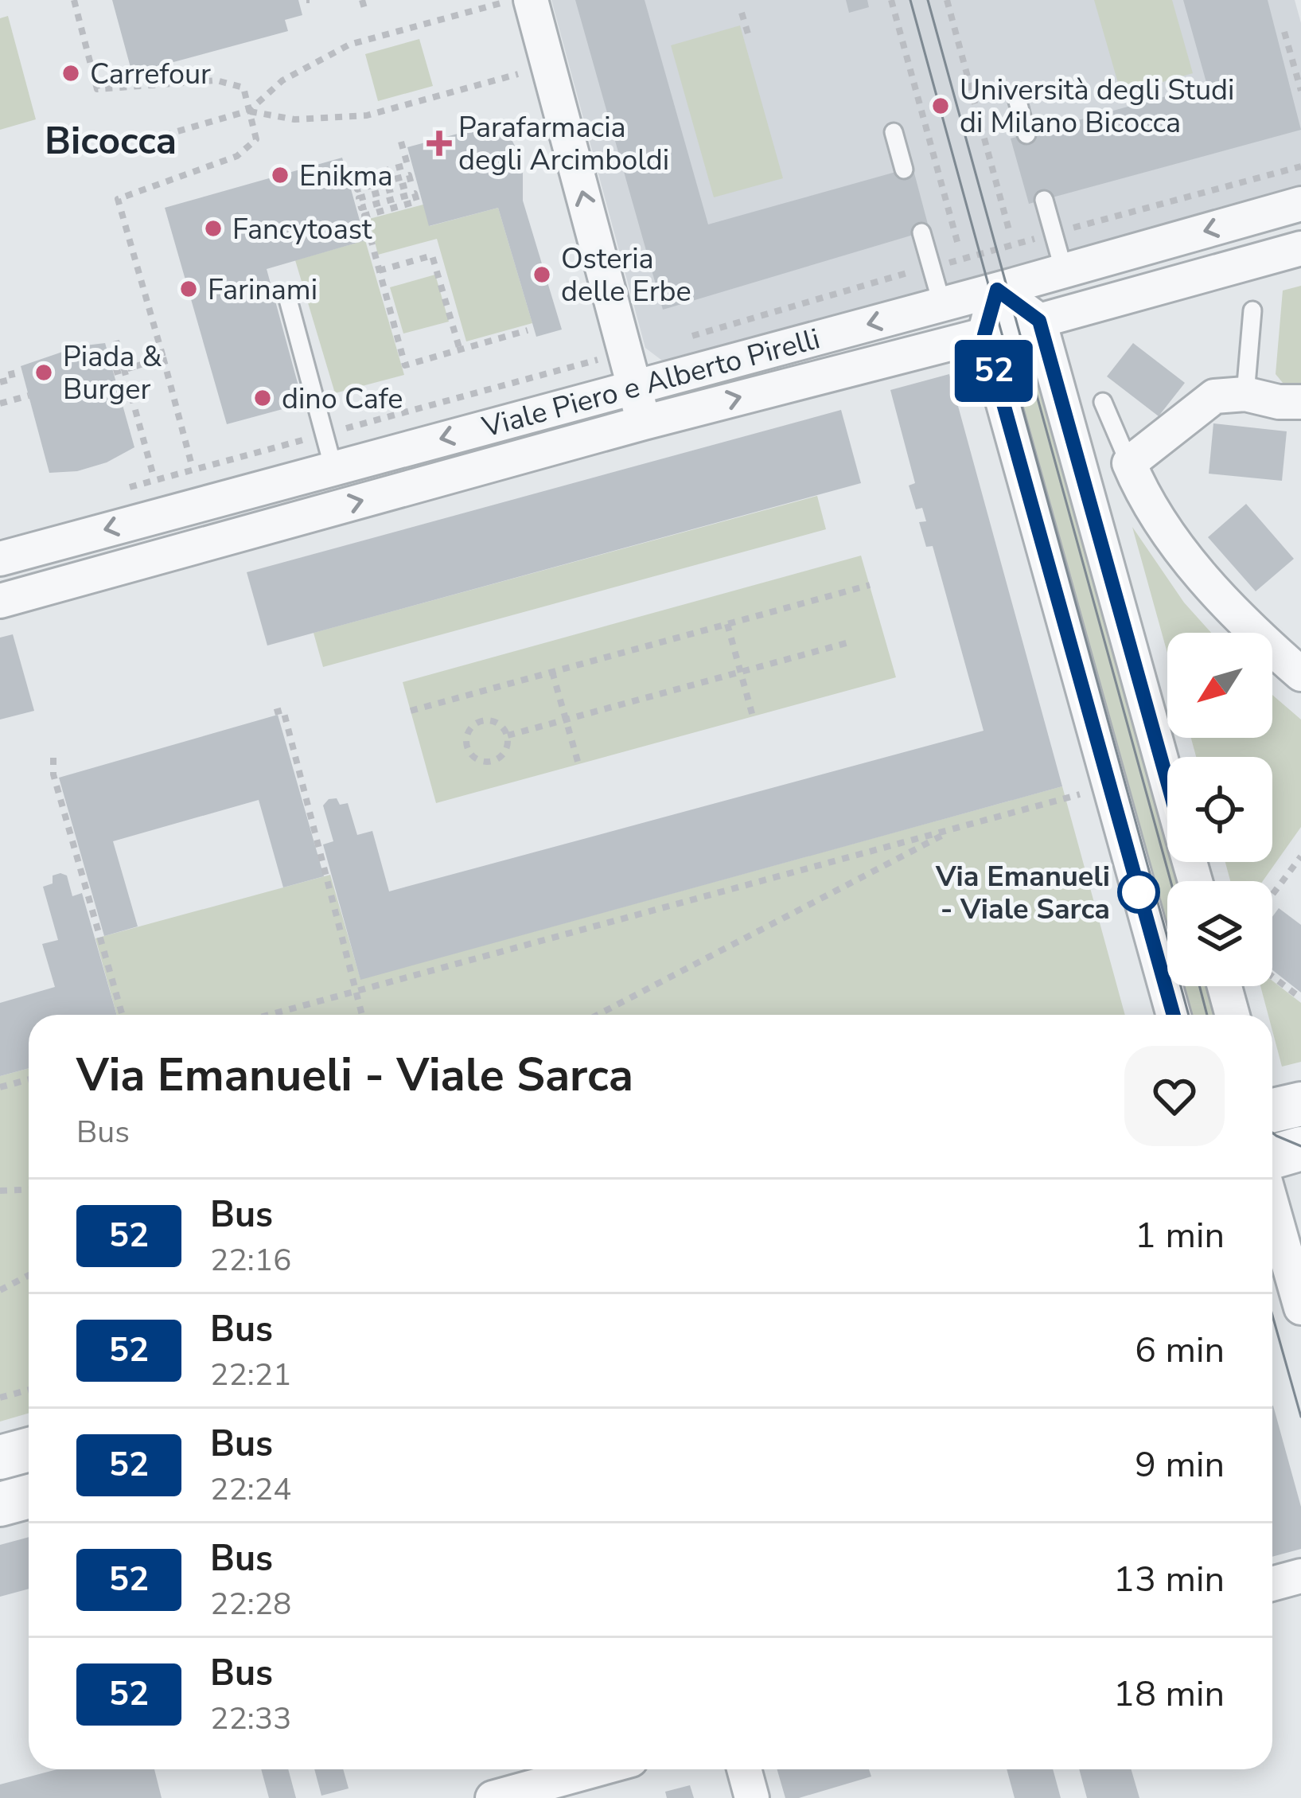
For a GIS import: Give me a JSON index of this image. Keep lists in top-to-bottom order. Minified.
{"streets":{"street":["Viale Piero e Alberto Pirelli"]},"districts":["Bicocca"],"places":{"other":["Carrefour","Università degli Studi di Milano Bicocca","Enikma","Fancytoast","Osteria delle Erbe","Farinami","Piada & Burger","dino Cafe","Via Emanueli - Viale Sarca"],"health":["Parafarmacia degli Arcimboldi"]},"lines":["bus line 52"],"north":"bottom left","page":{"on_map":"52","heading":["Via Emanueli - Viale Sarca","Bus"],"list":[{"mark":"52","name":"Bus","note":"22:16","value":"1 min"},{"mark":"52","name":"Bus","note":"22:21","value":"6 min"},{"mark":"52","name":"Bus","note":"22:24","value":"9 min"},{"mark":"52","name":"Bus","note":"22:28","value":"13 min"},{"mark":"52","name":"Bus","note":"22:33","value":"18 min"}]}}
